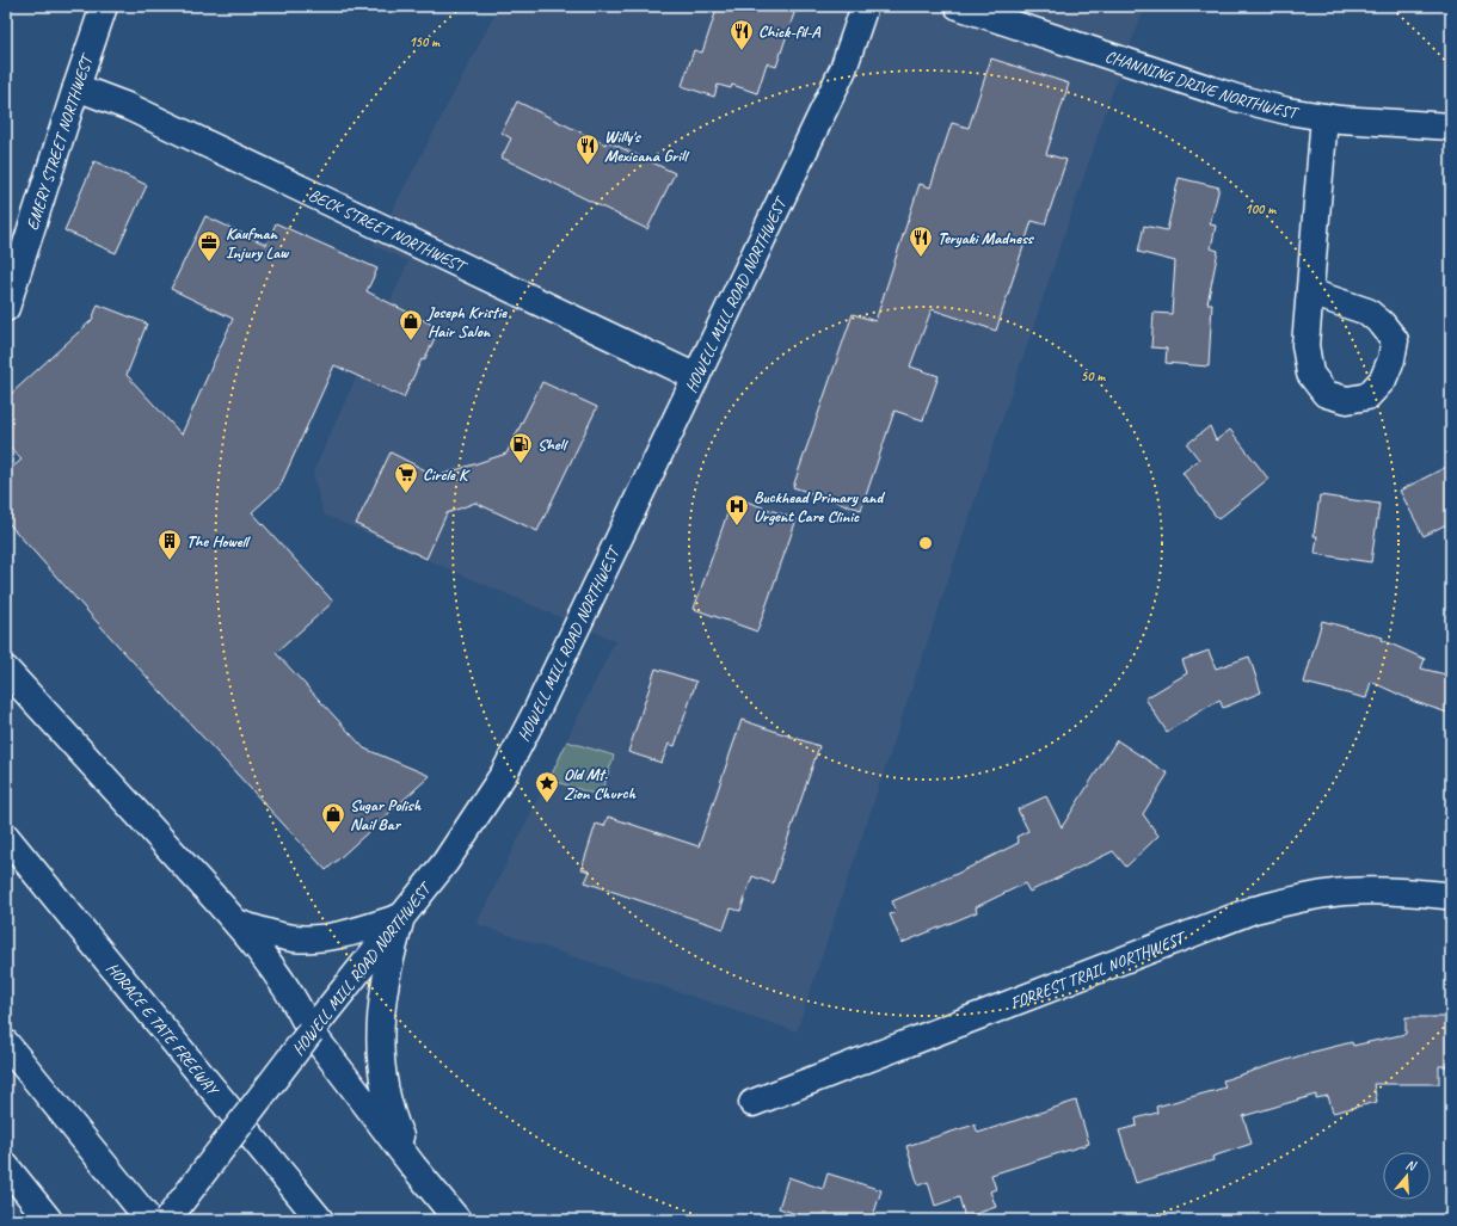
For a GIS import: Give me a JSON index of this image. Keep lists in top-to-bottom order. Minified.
{"streets":{"main road":["CHANNING DRIVE NORTHWEST","EMERY STREET NORTHWEST","BECK STREET NORTHWEST","HOWELL MILL ROAD NORTHWEST","FORREST TRAIL NORTHWEST","HORACE E TATE FREEWAY"]},"crossings":[["EMERY STREET NORTHWEST","BECK STREET NORTHWEST"],["BECK STREET NORTHWEST","HOWELL MILL ROAD NORTHWEST"]],"places":{"restaurant":["Chick-fil-A","Willy's Mexicana Grill","Teryaki Madness"],"office":["Kaufman Injury Law"],"shop":["Joseph Kristie Hair Salon","Sugar Polish Nail Bar"],"fuel station":["Shell"],"supermarket":["Circle K"],"hospital":["Buckhead Primary and Urgent Care Clinic"],"building":["The Howell"],"place":["Old Mt. Zion Church"]},"north":"top","rings":["150 m","100 m","50 m"]}
